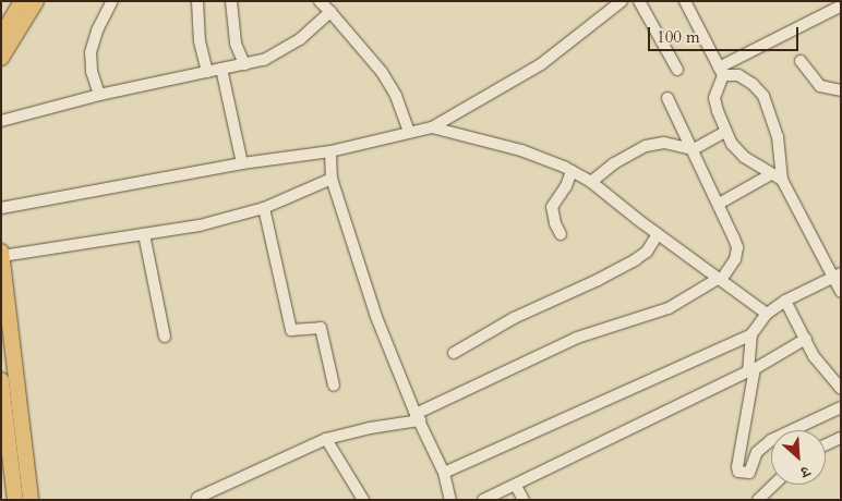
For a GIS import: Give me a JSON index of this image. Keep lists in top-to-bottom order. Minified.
{"scale_bar":"100 m","north":"bottom right"}
